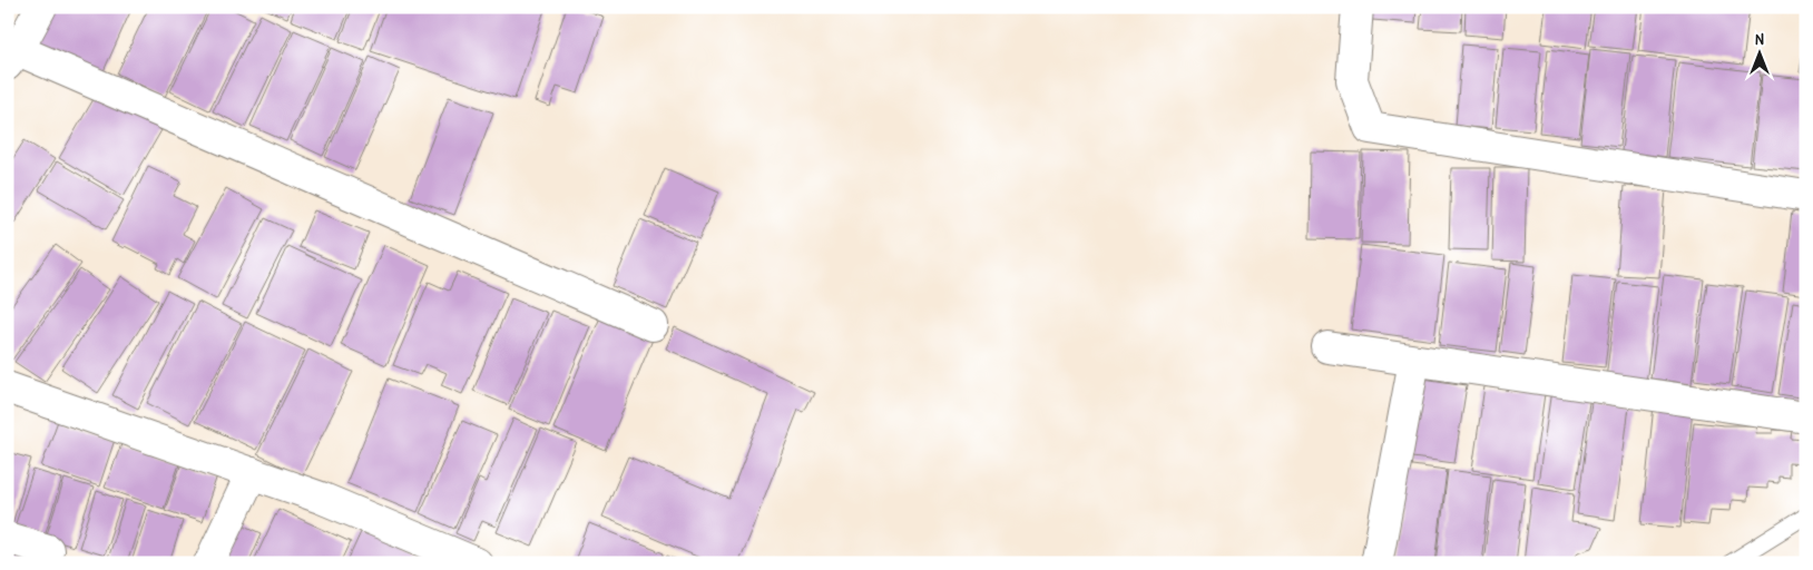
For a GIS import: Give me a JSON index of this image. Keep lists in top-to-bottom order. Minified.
{"north":"top"}
